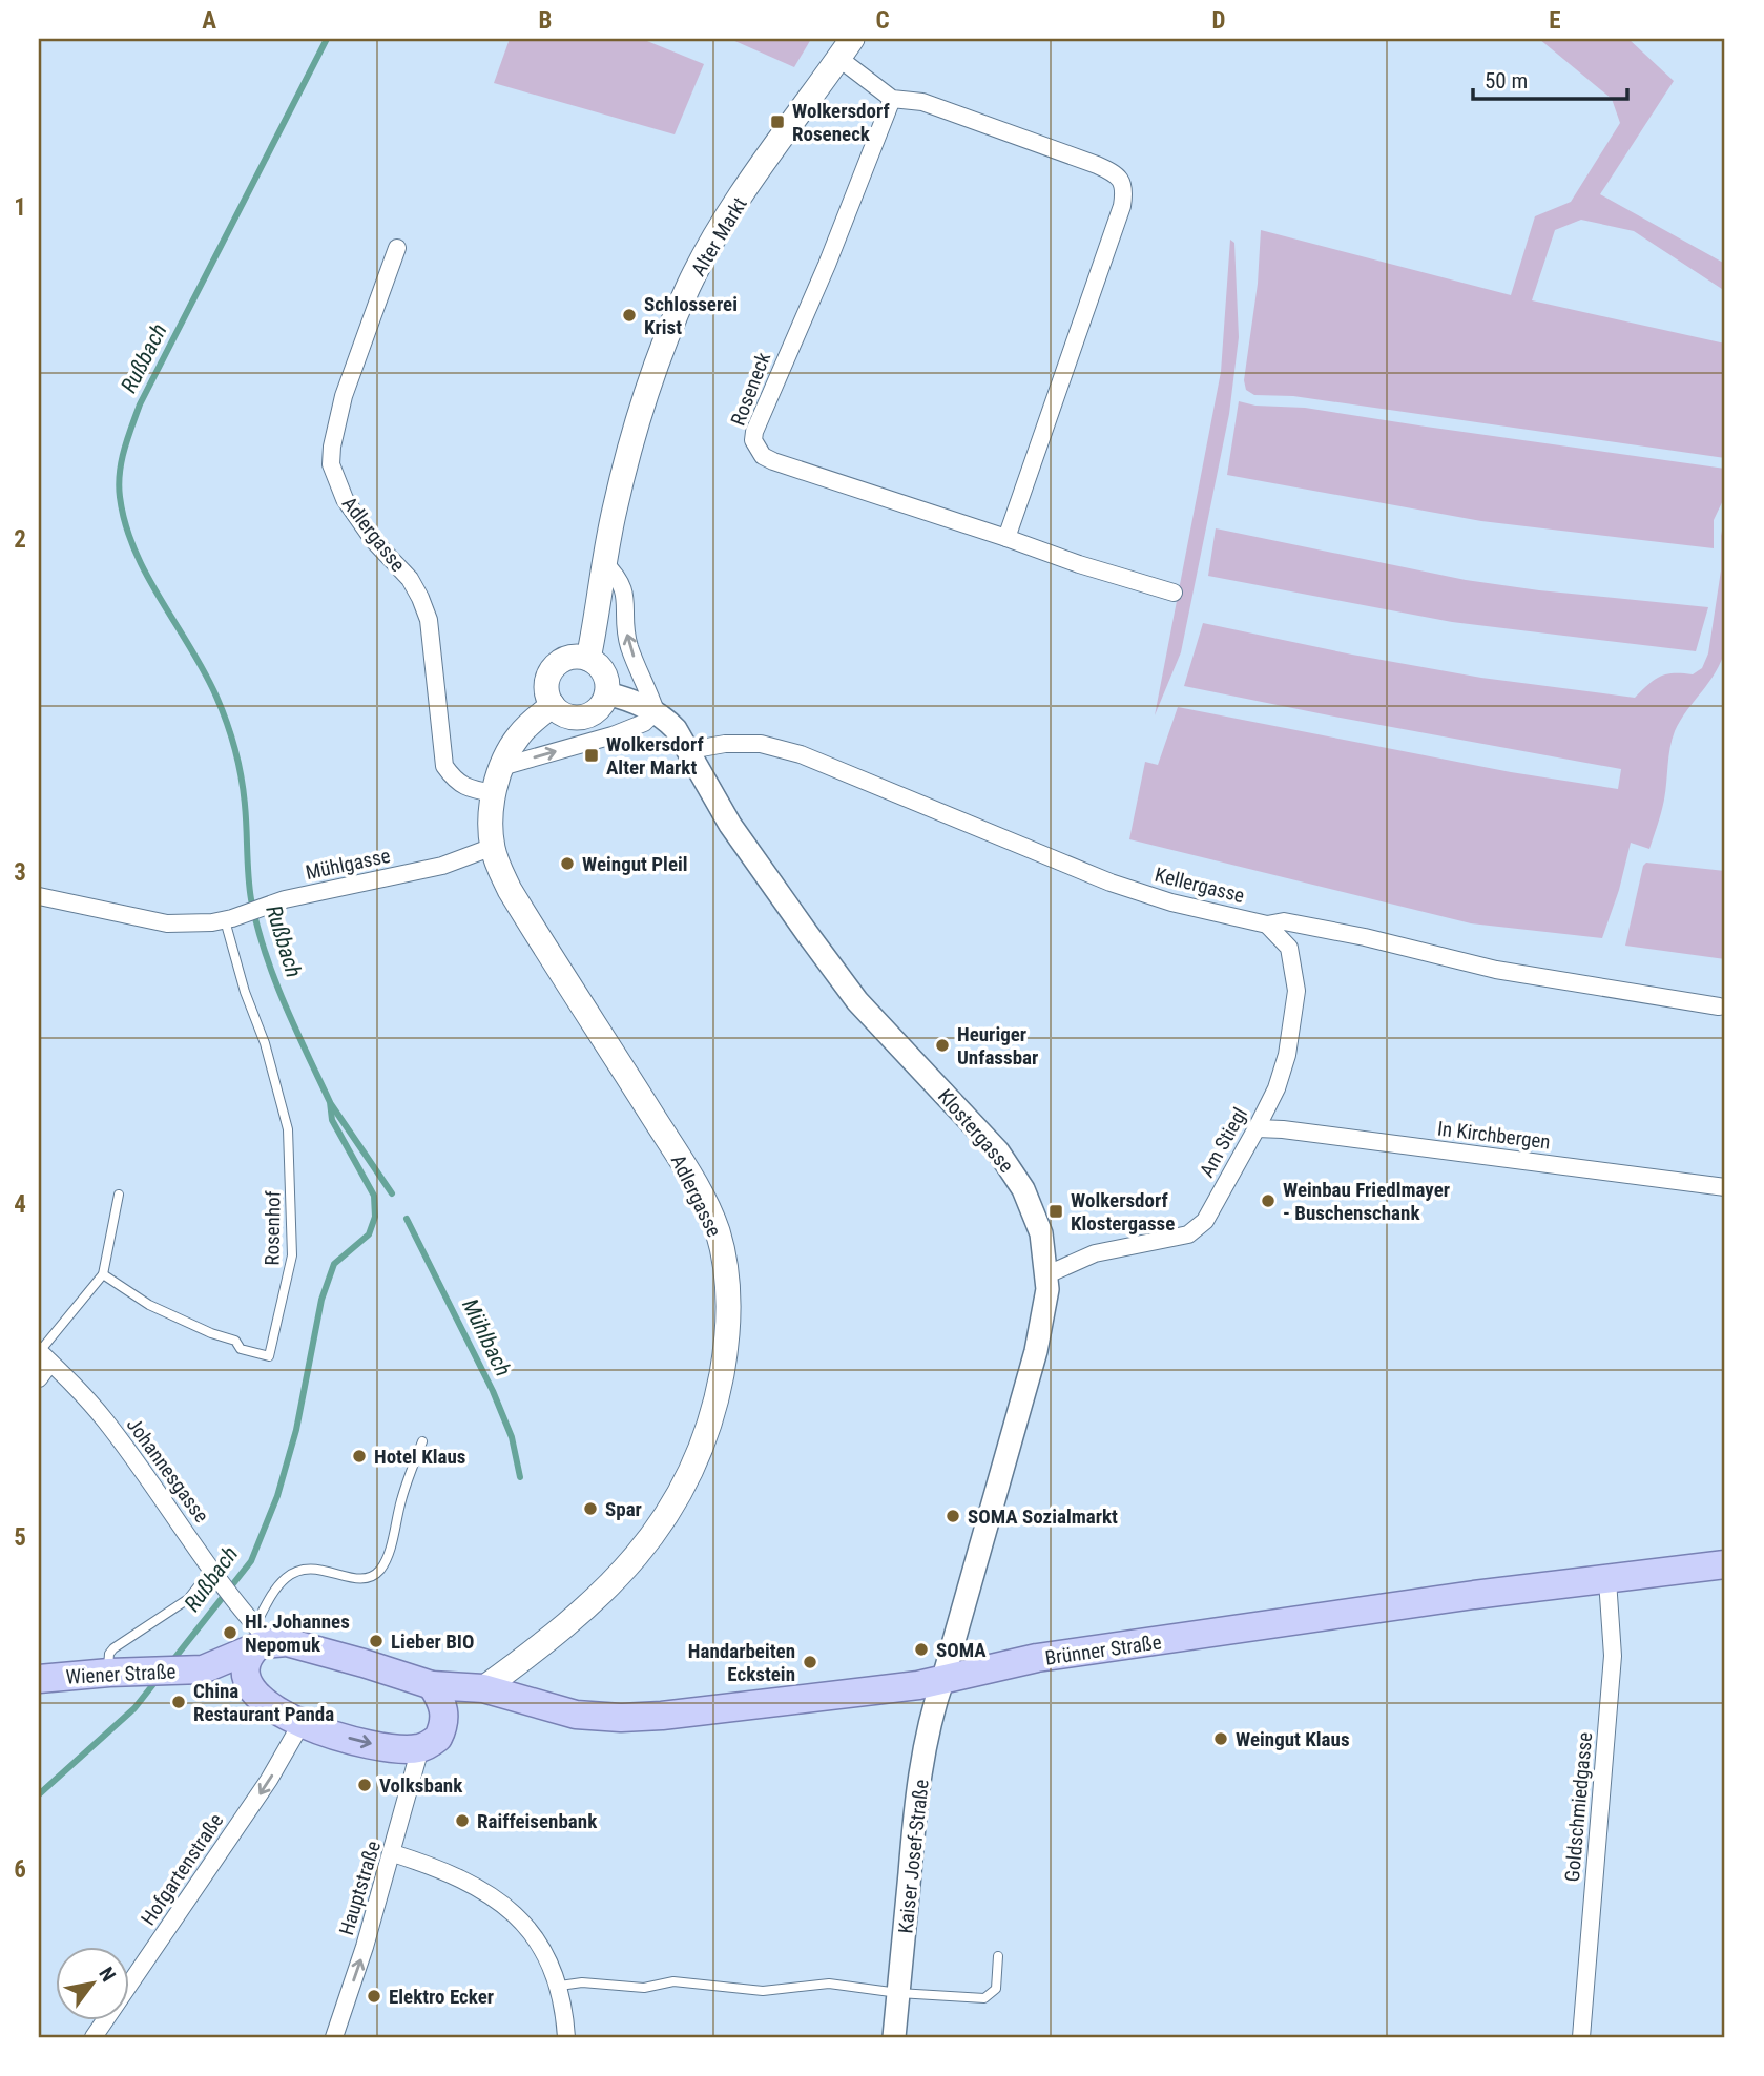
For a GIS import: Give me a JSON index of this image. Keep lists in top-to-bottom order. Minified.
{"streets":{"main road":["Alter Markt","Adlergasse","Brünner Straße","Wiener Straße"],"street":["Roseneck","Mühlgasse","Kellergasse","Klostergasse","In Kirchbergen","Am Stiegl","Johannesgasse","Goldschmiedgasse","Kaiser Josef-Straße","Hofgartenstraße","Hauptstraße"],"lane":["Rosenhof"]},"crossings":[["Alter Markt","Adlergasse"],["Alter Markt","Klostergasse"],["Adlergasse","Mühlgasse"],["Adlergasse","Klostergasse"],["Adlergasse","Brünner Straße"],["Mühlgasse","Rosenhof"],["Kellergasse","Klostergasse"],["Kellergasse","Am Stiegl"],["Klostergasse","Am Stiegl"],["Klostergasse","Brünner Straße"],["Klostergasse","Kaiser Josef-Straße"],["In Kirchbergen","Am Stiegl"],["Johannesgasse","Brünner Straße"],["Brünner Straße","Goldschmiedgasse"],["Brünner Straße","Kaiser Josef-Straße"]],"one_way":["Hofgartenstraße","Hauptstraße"],"water":["Rußbach","Mühlbach"],"places":{"transit":["Wolkersdorf Roseneck","Wolkersdorf Alter Markt","Wolkersdorf Klostergasse"],"other":["Schlosserei Krist","Weingut Pleil","Heuriger Unfassbar","Weinbau Friedlmayer - Buschenschank","Hotel Klaus","Spar","SOMA Sozialmarkt","Hl. Johannes Nepomuk","Lieber BIO","SOMA","Handarbeiten Eckstein","China Restaurant Panda","Weingut Klaus","Volksbank","Raiffeisenbank","Elektro Ecker"]},"scale_bar":"50 m","north":"top right","grid":{"columns":["A","B","C","D","E"],"rows":["1","2","3","4","5","6"]}}
